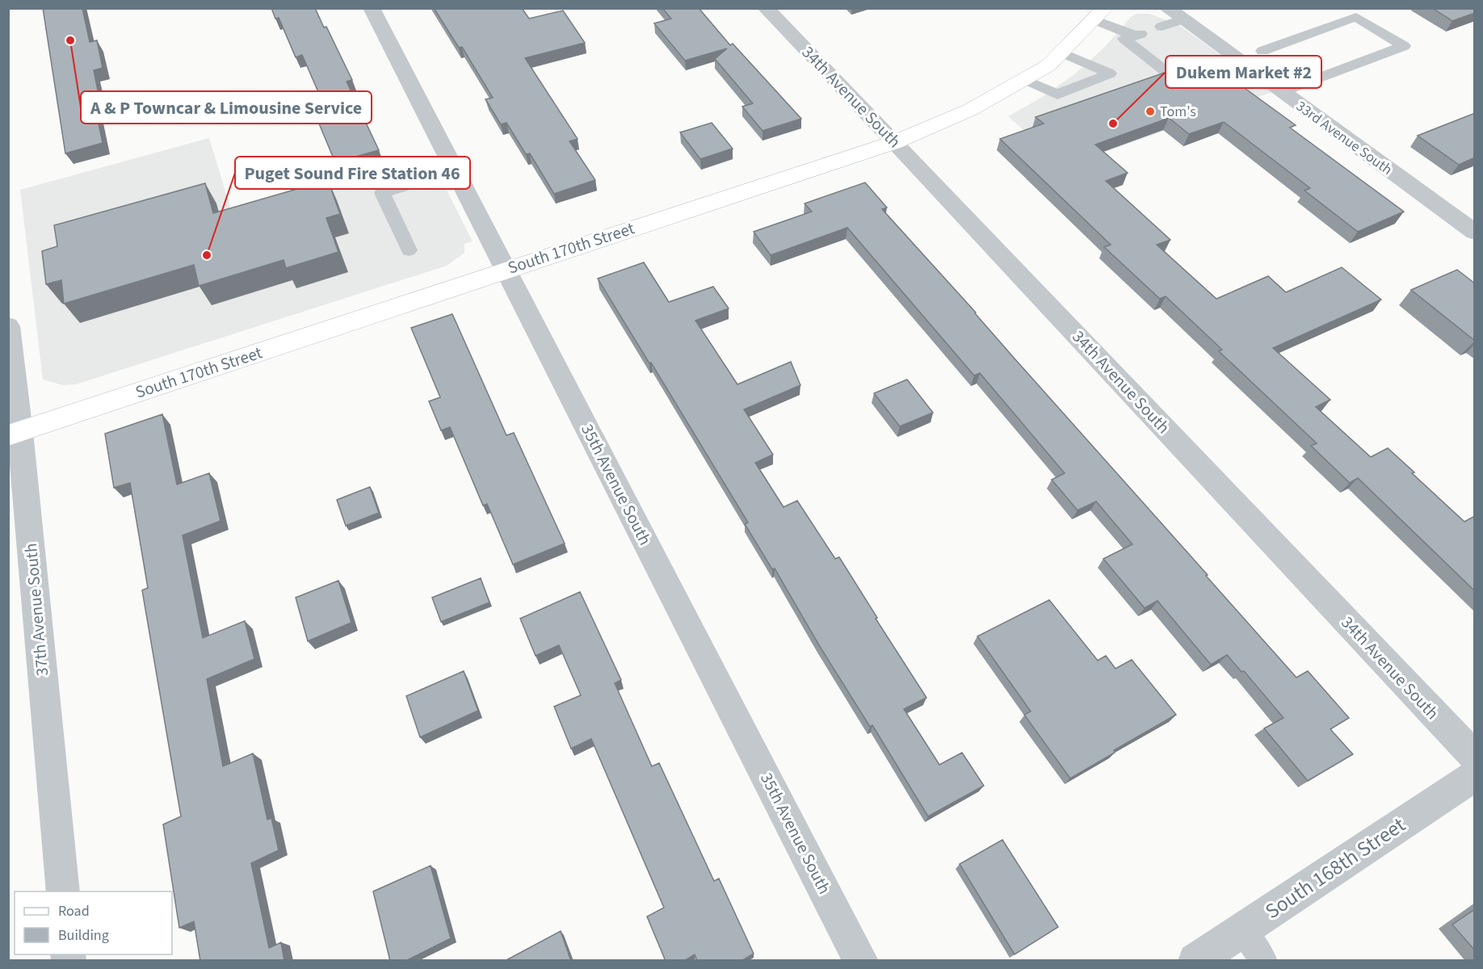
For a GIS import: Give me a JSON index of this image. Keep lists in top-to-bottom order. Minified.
{"streets":{"street":["34th Avenue South","33rd Avenue South","South 170th Street","35th Avenue South","37th Avenue South","South 168th Street"]},"crossings":[["34th Avenue South","South 170th Street"],["South 170th Street","35th Avenue South"],["South 170th Street","37th Avenue South"]],"places":["A & P Towncar & Limousine Service","Tom's","Dukem Market #2","Puget Sound Fire Station 46"],"legend":["Road","Building"]}
